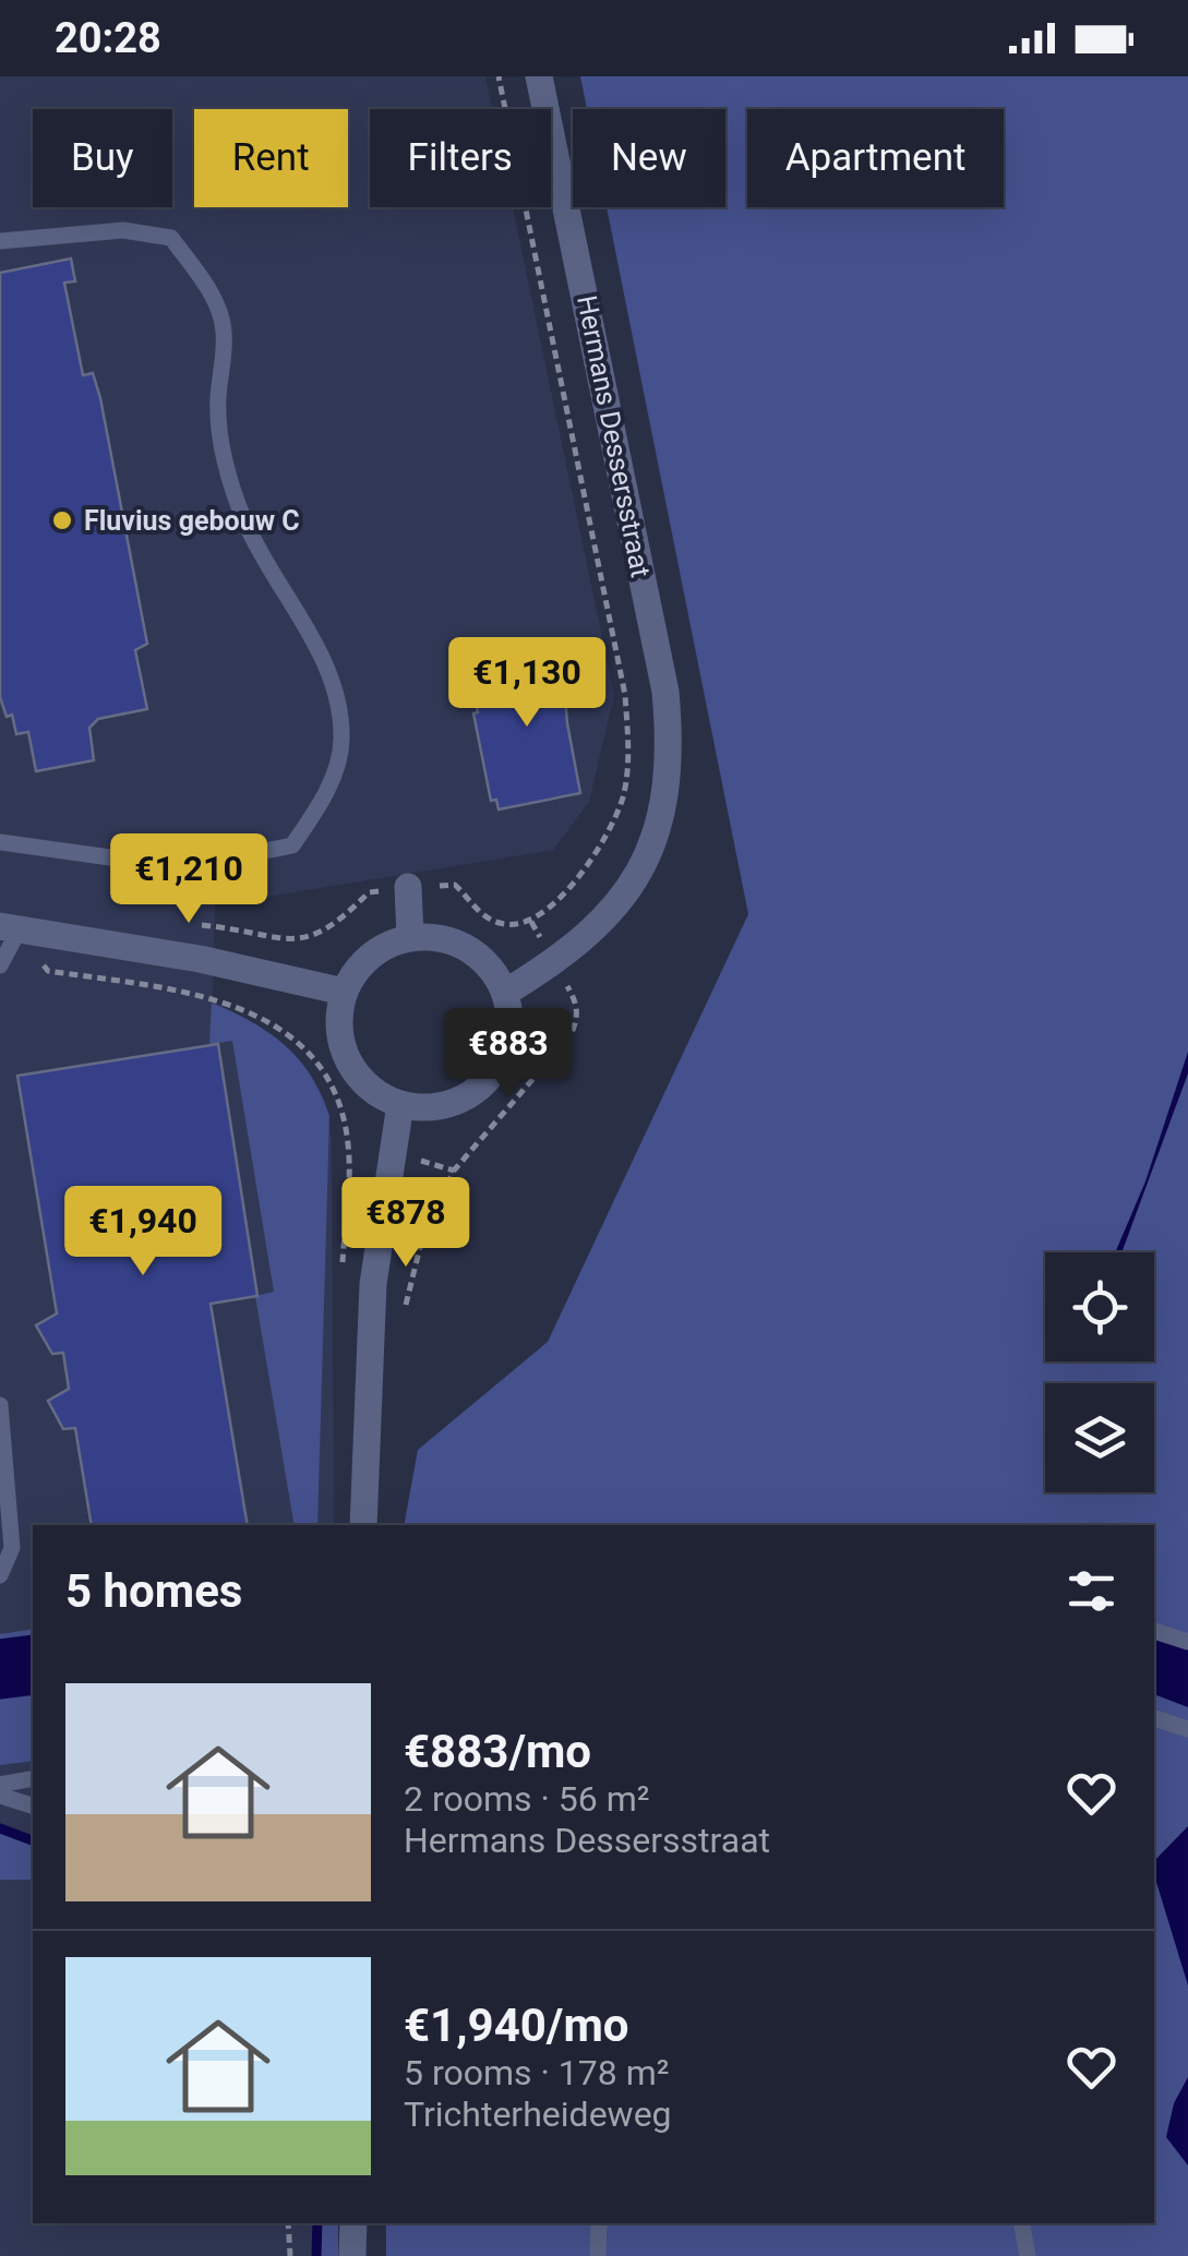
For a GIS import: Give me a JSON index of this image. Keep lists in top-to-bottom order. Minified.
{"streets":{"street":["Hermans Dessersstraat"]},"places":["Fluvius gebouw C"],"page":{"status":"20:28","chip":["Buy","Rent","Filters","New","Apartment"],"price":["€1,130","€1,210","€883","€878","€1,940"],"heading":"5 homes","list":[{"name":"€883/mo","note":"2 rooms · 56 m² · Hermans Dessersstraat"},{"name":"€1,940/mo","note":"5 rooms · 178 m² · Trichterheideweg"}]}}
